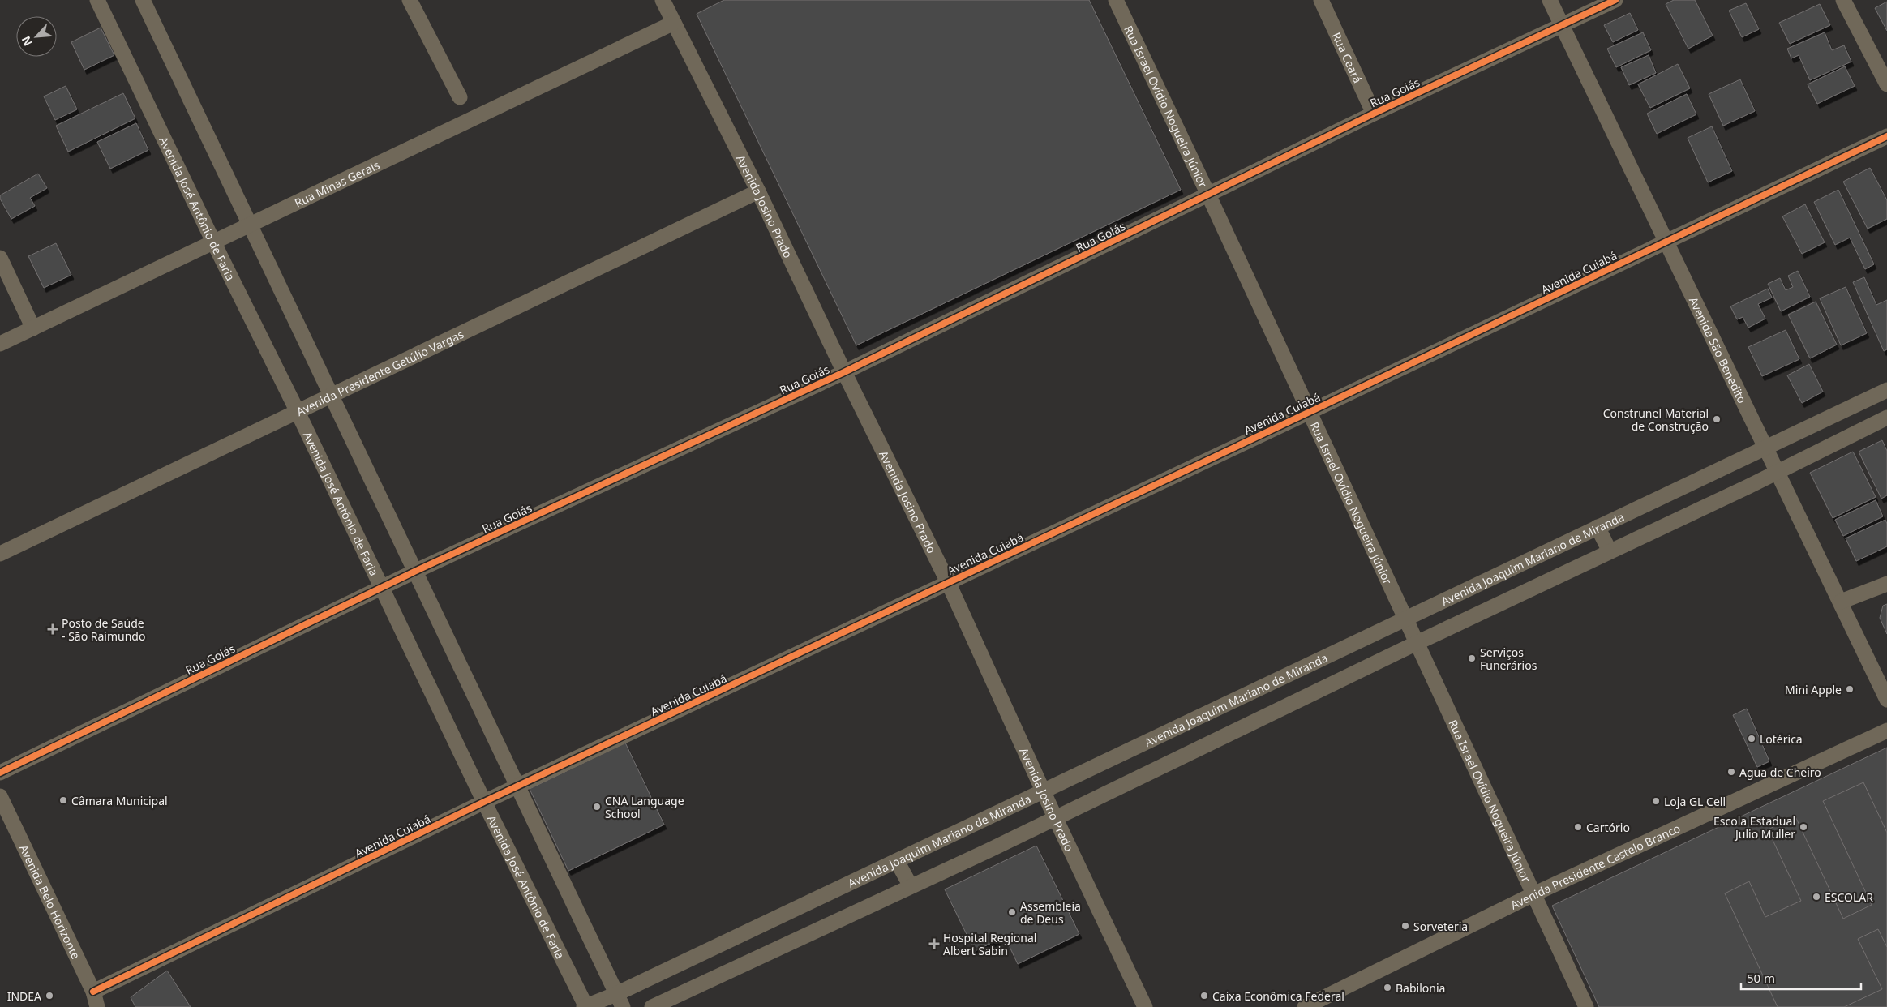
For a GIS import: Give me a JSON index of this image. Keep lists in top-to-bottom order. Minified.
{"streets":{"street":["Rua Ceará","Rua Goiás","Rua Israel Ovídio Nogueira Júnior","Rua Minas Gerais","Avenida Josino Prado","Avenida José Antônio de Faria","Avenida Cuiabá","Avenida São Benedito","Avenida Presidente Getúlio Vargas","Avenida Joaquim Mariano de Miranda","Avenida Presidente Castelo Branco","Avenida Belo Horizonte"]},"crossings":[["Rua Ceará","Rua Goiás"],["Rua Goiás","Rua Israel Ovídio Nogueira Júnior"],["Rua Goiás","Avenida Josino Prado"],["Rua Goiás","Avenida José Antônio de Faria"],["Rua Goiás","Avenida São Benedito"],["Rua Israel Ovídio Nogueira Júnior","Avenida Cuiabá"],["Rua Israel Ovídio Nogueira Júnior","Avenida Joaquim Mariano de Miranda"],["Rua Israel Ovídio Nogueira Júnior","Avenida Presidente Castelo Branco"],["Rua Minas Gerais","Avenida Josino Prado"],["Rua Minas Gerais","Avenida José Antônio de Faria"],["Avenida Josino Prado","Avenida Cuiabá"],["Avenida Josino Prado","Avenida Presidente Getúlio Vargas"],["Avenida Josino Prado","Avenida Joaquim Mariano de Miranda"],["Avenida José Antônio de Faria","Avenida Cuiabá"],["Avenida José Antônio de Faria","Avenida Presidente Getúlio Vargas"],["Avenida José Antônio de Faria","Avenida Joaquim Mariano de Miranda"],["Avenida Cuiabá","Avenida São Benedito"],["Avenida Cuiabá","Avenida Belo Horizonte"],["Avenida São Benedito","Avenida Joaquim Mariano de Miranda"]],"places":{"other":["Construnel Material de Construção","Serviços Funerários","Mini Apple","Lotérica","Agua de Cheiro","Câmara Municipal","Loja GL Cell","CNA Language School","Cartório","Escola Estadual Julio Muller","ESCOLAR","Assembleia de Deus","Sorveteria","Babilonia","INDEA","Caixa Econômica Federal"],"health":["Posto de Saúde - São Raimundo","Hospital Regional Albert Sabin"]},"scale_bar":"50 m","north":"bottom left"}
